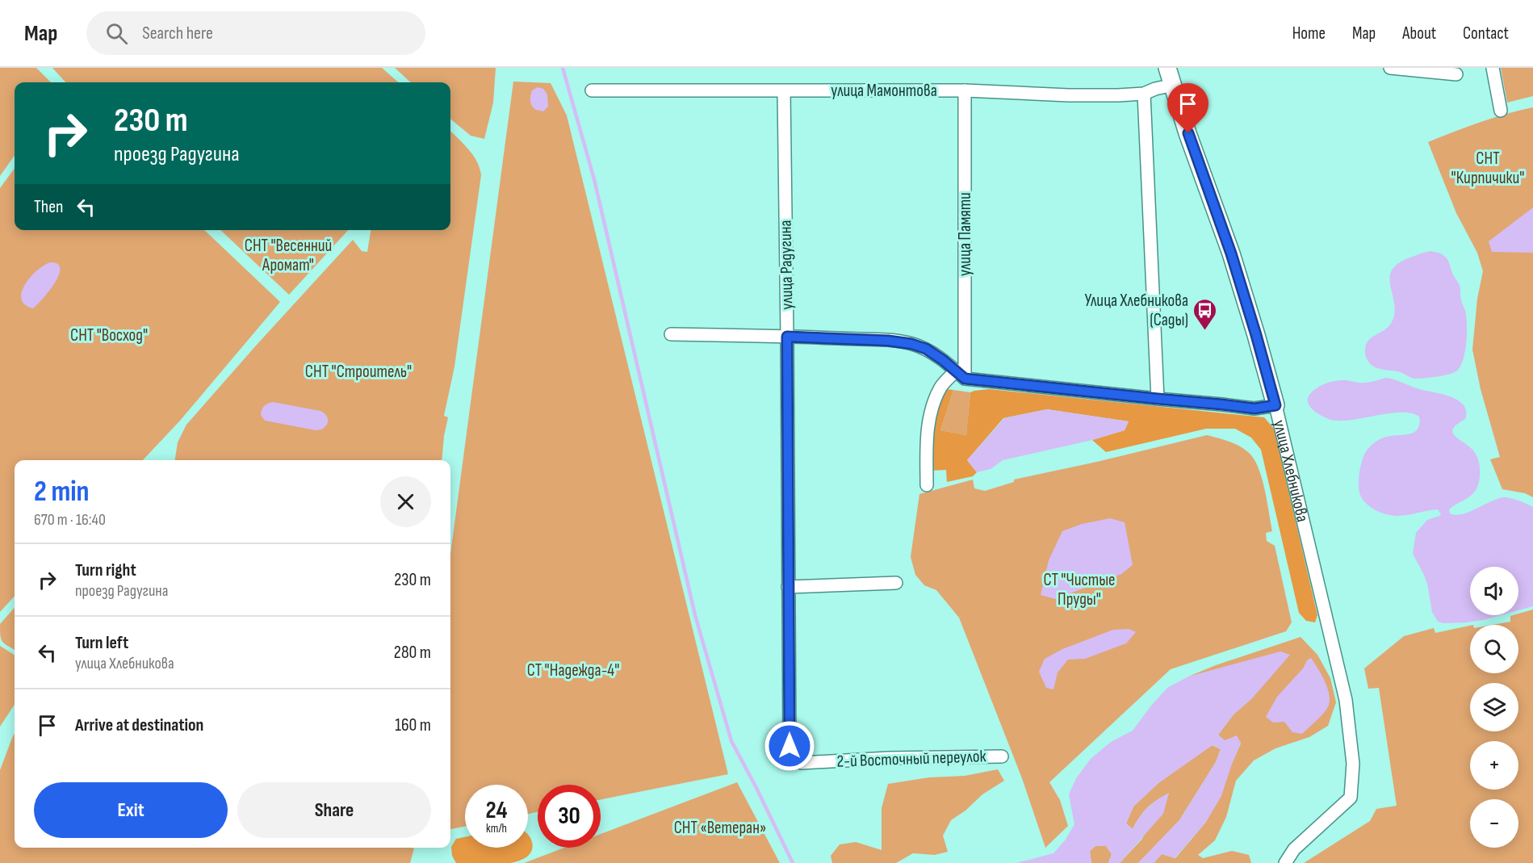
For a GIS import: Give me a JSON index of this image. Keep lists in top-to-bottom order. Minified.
{"streets":{"street":["улица Мамонтова","улица Памяти","улица Радугина","улица Хлебникова","2-й Восточный переулок"]},"crossings":[["улица Мамонтова","улица Памяти"],["улица Мамонтова","улица Радугина"],["улица Мамонтова","улица Хлебникова"],["улица Радугина","2-й Восточный переулок"]],"parks":["СНТ \"Кирпичики\"","СНТ \"Весенний Аромат\"","СНТ \"Восход\"","СНТ \"Строитель\"","СТ \"Чистые Пруды\"","СТ \"Надежда-4\"","СНТ «Ветеран»"],"places":{"bus stop":["Улица Хлебникова (Сады)"]},"page":{"header":"Map","search":"Search here","nav":["Home","Map","About","Contact"],"turn":["230 m","проезд Радугина"],"then":"Then","heading":["2 min","670 m · 16:40"],"list":[{"name":"Turn right","note":"проезд Радугина","value":"230 m"},{"name":"Turn left","note":"улица Хлебникова","value":"280 m"},{"name":"Arrive at destination","value":"160 m"}],"map_buttons":["+","−"],"buttons":["Exit","Share"],"speed":"24 km/h","limit":"30"}}
